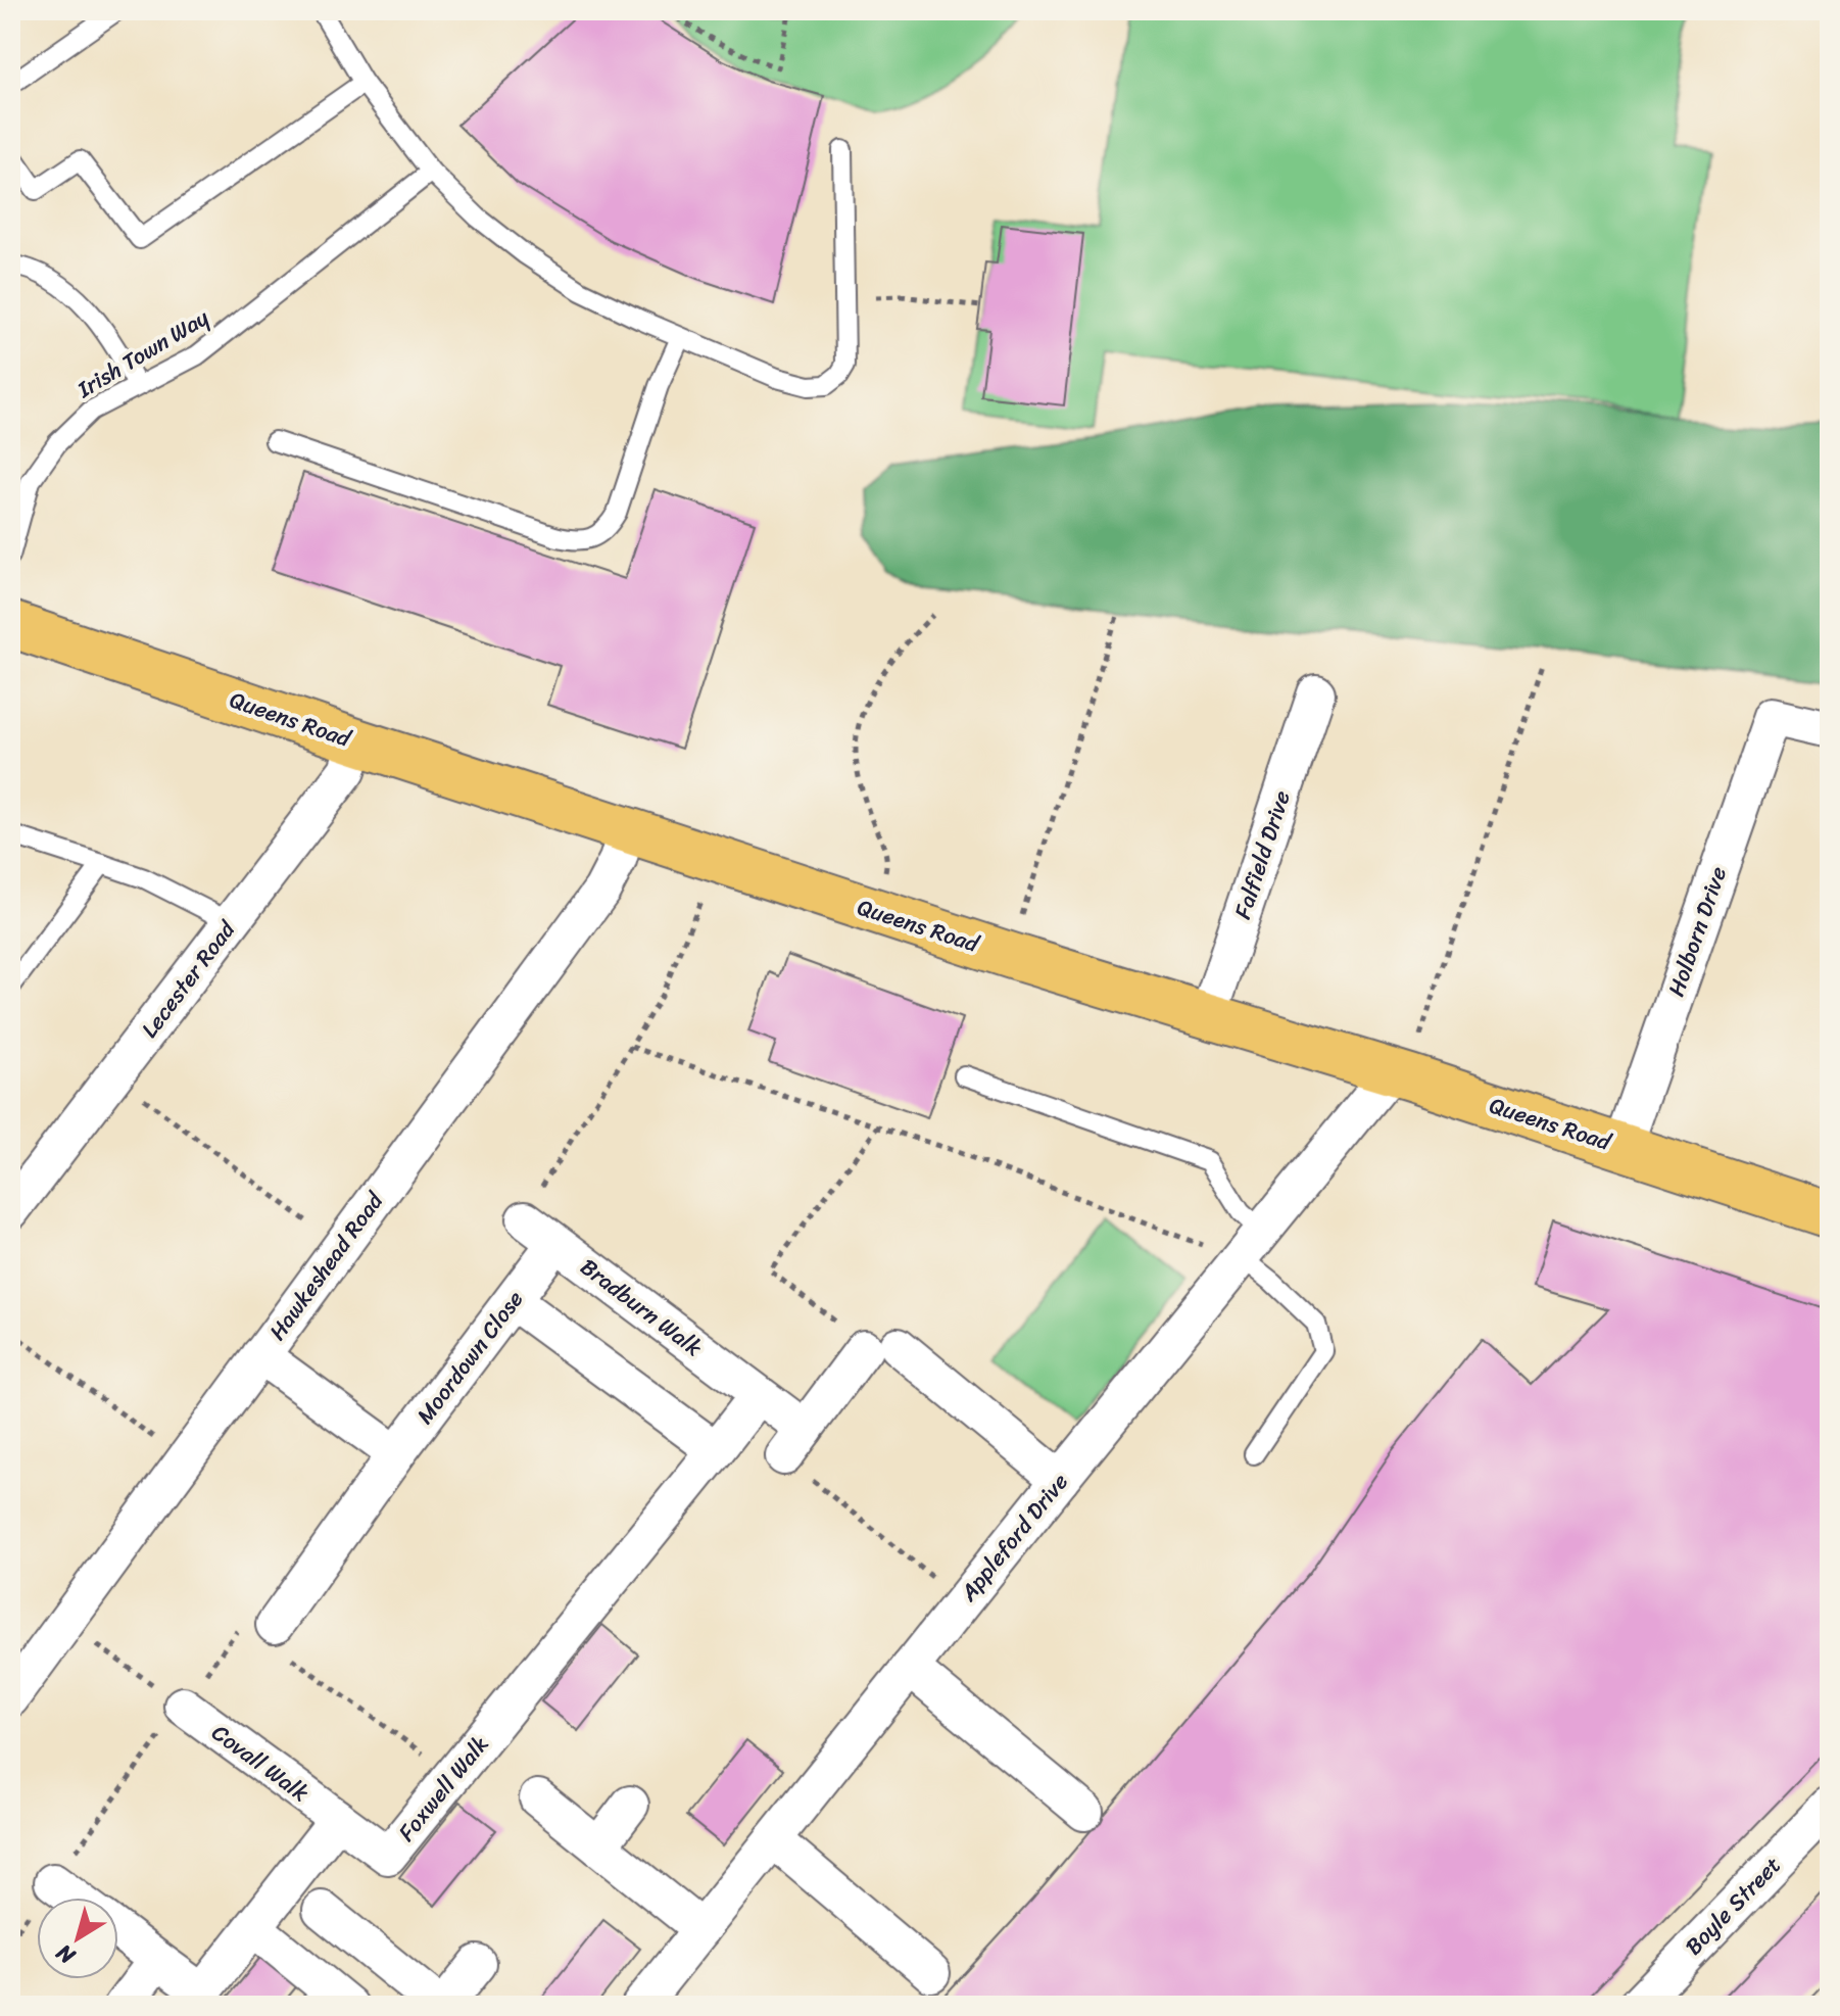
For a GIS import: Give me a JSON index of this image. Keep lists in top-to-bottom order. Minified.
{"streets":{"highway":["Queens Road"],"street":["Falfield Drive","Holborn Drive","Lecester Road","Hawkeshead Road","Bradburn Walk","Moordown Close","Appleford Drive","Covall Walk","Foxwell Walk","Boyle Street"],"lane":["Irish Town Way"]},"crossings":[["Queens Road","Falfield Drive"],["Queens Road","Holborn Drive"],["Queens Road","Lecester Road"],["Queens Road","Hawkeshead Road"],["Queens Road","Appleford Drive"],["Bradburn Walk","Foxwell Walk"],["Covall Walk","Foxwell Walk"]],"north":"bottom left"}
